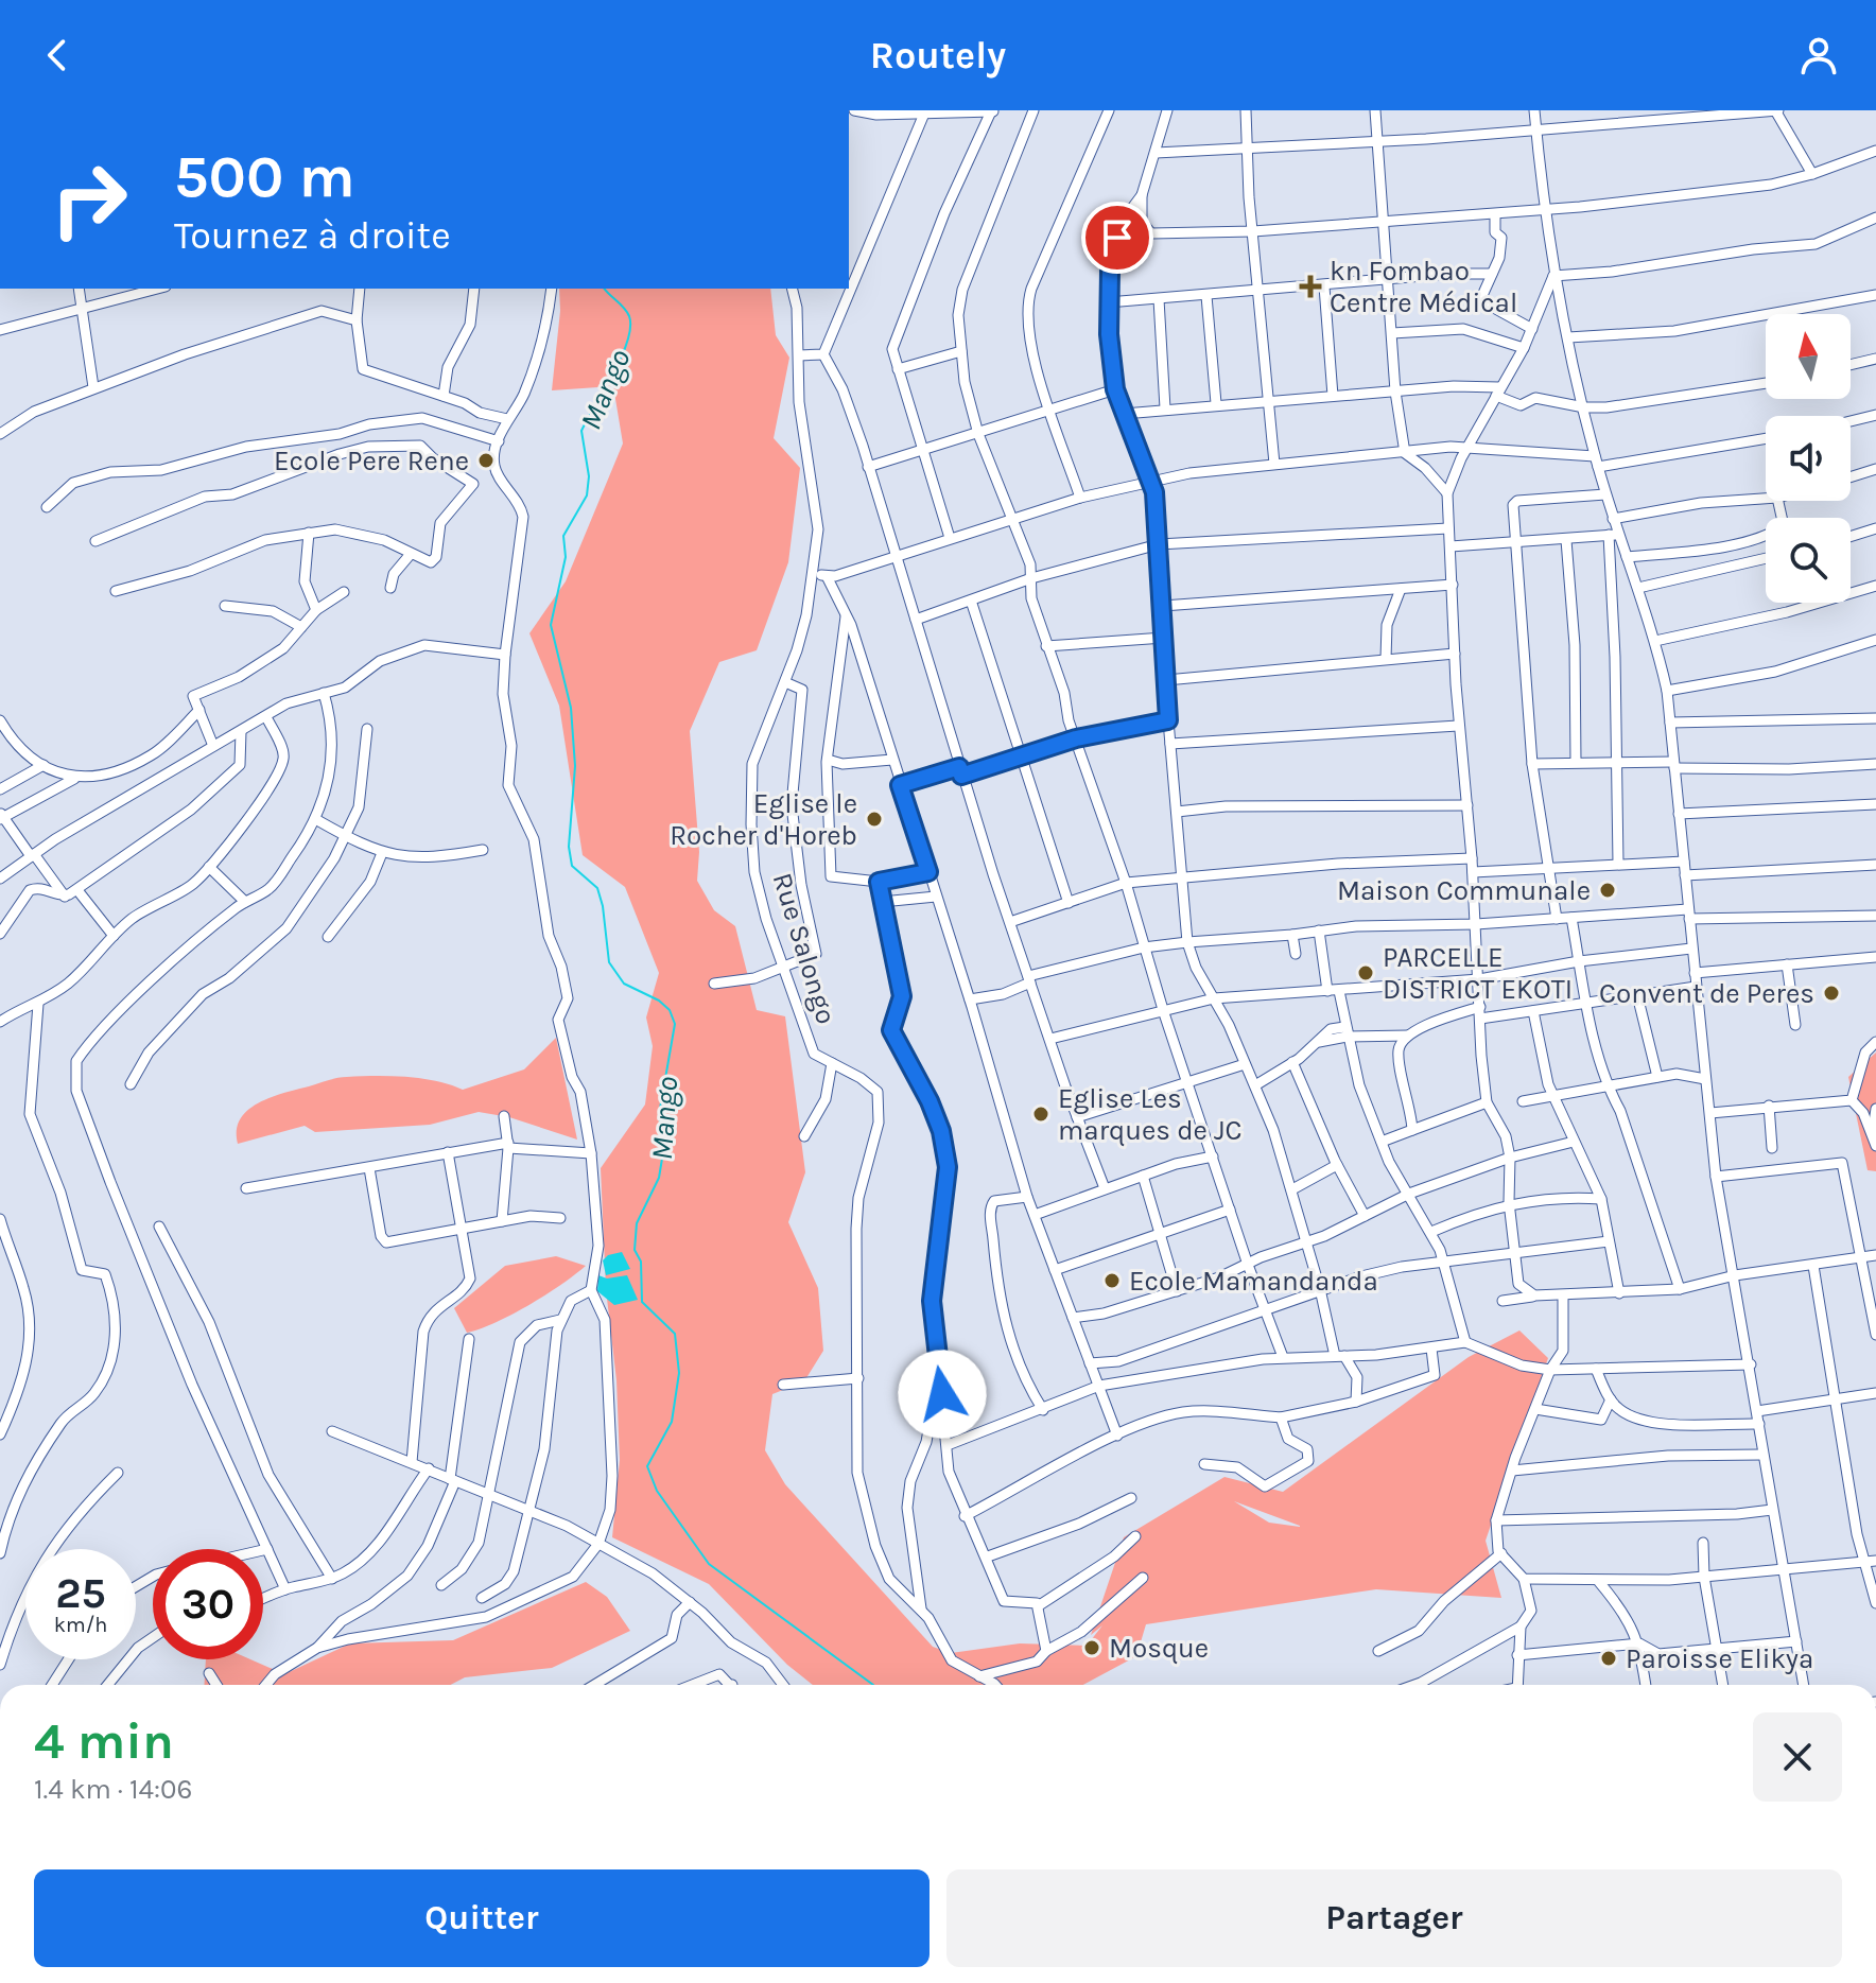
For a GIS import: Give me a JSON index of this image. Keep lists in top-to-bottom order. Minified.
{"streets":{"street":["Rue Salongo"]},"water":["Mango"],"places":{"health":["kn Fombao Centre Médical"],"other":["Ecole Pere Rene","Eglise le Rocher d'Horeb","Maison Communale","PARCELLE DISTRICT EKOTI","Convent de Peres","Eglise Les marques de JC","Ecole Mamandanda","Mosque","Paroisse Elikya"]},"north":"top","page":{"header":"Routely","turn":["500 m","Tournez à droite"],"speed":"25 km/h","limit":"30","heading":["4 min","1.4 km · 14:06"],"buttons":["Quitter","Partager"]}}
